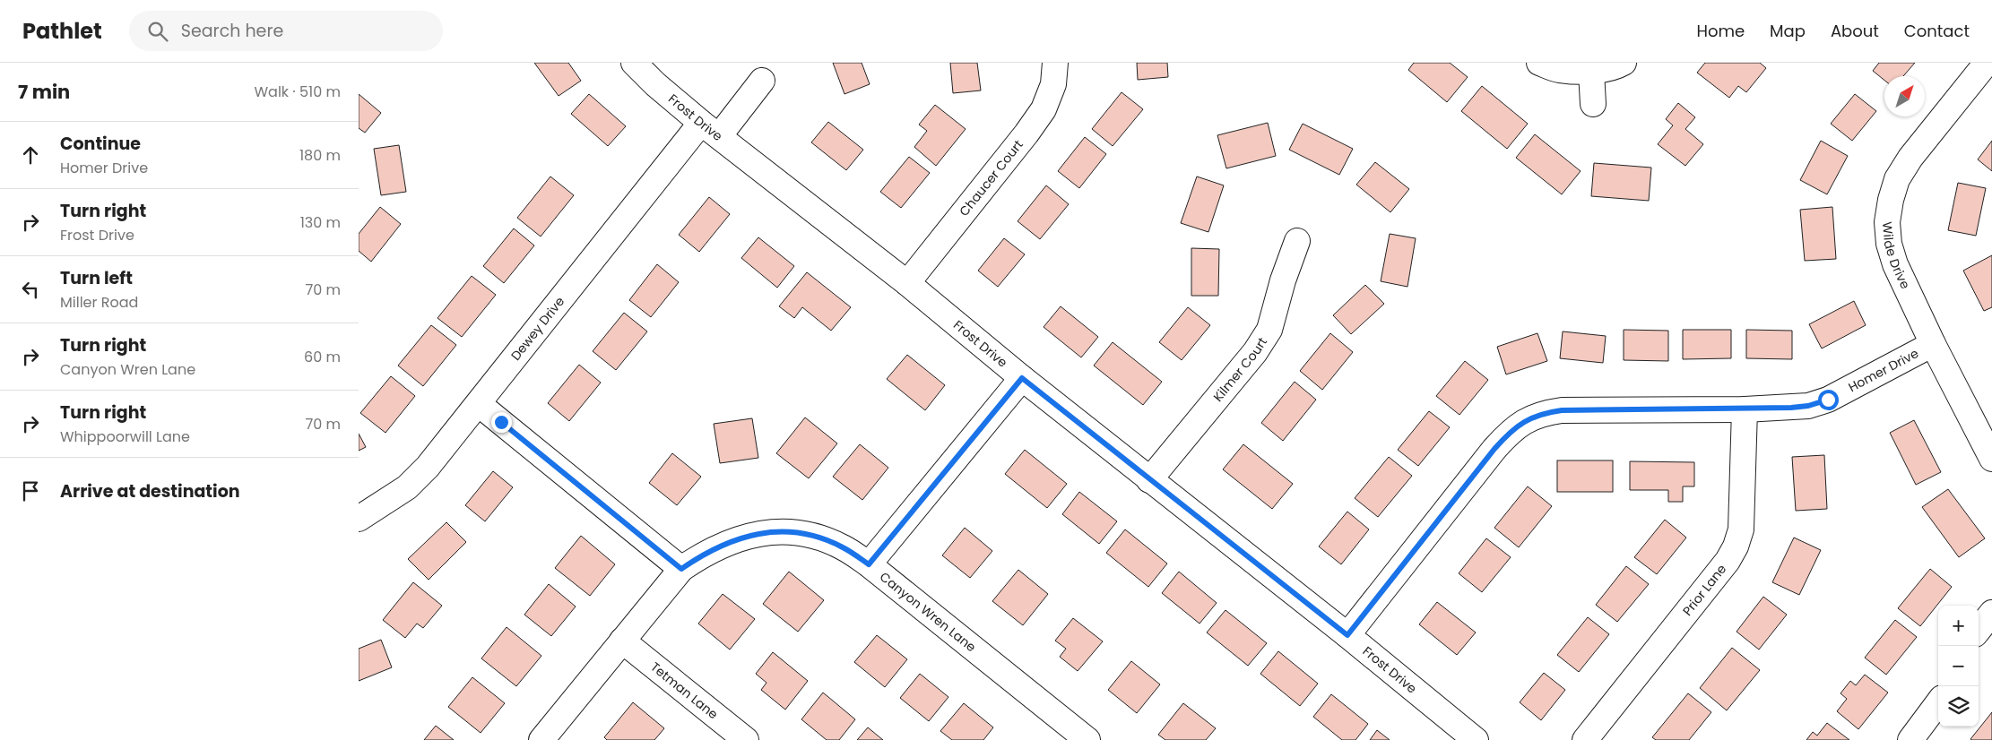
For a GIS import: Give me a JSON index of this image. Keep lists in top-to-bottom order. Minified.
{"streets":{"street":["Frost Drive","Chaucer Court","Wilde Drive","Dewey Drive","Kilmer Court","Homer Drive","Prior Lane","Canyon Wren Lane","Tetman Lane"]},"crossings":[["Frost Drive","Chaucer Court"],["Frost Drive","Dewey Drive"],["Frost Drive","Kilmer Court"],["Frost Drive","Homer Drive"],["Wilde Drive","Homer Drive"],["Homer Drive","Prior Lane"],["Canyon Wren Lane","Tetman Lane"]],"north":"top right","page":{"header":"Pathlet","search":"Search here","nav":["Home","Map","About","Contact"],"heading":["7 min","Walk · 510 m"],"list":[["Continue","Homer Drive","180 m"],["Turn right","Frost Drive","130 m"],["Turn left","Miller Road","70 m"],["Turn right","Canyon Wren Lane","60 m"],["Turn right","Whippoorwill Lane","70 m"],"Arrive at destination"],"map_buttons":["+","−"]}}
